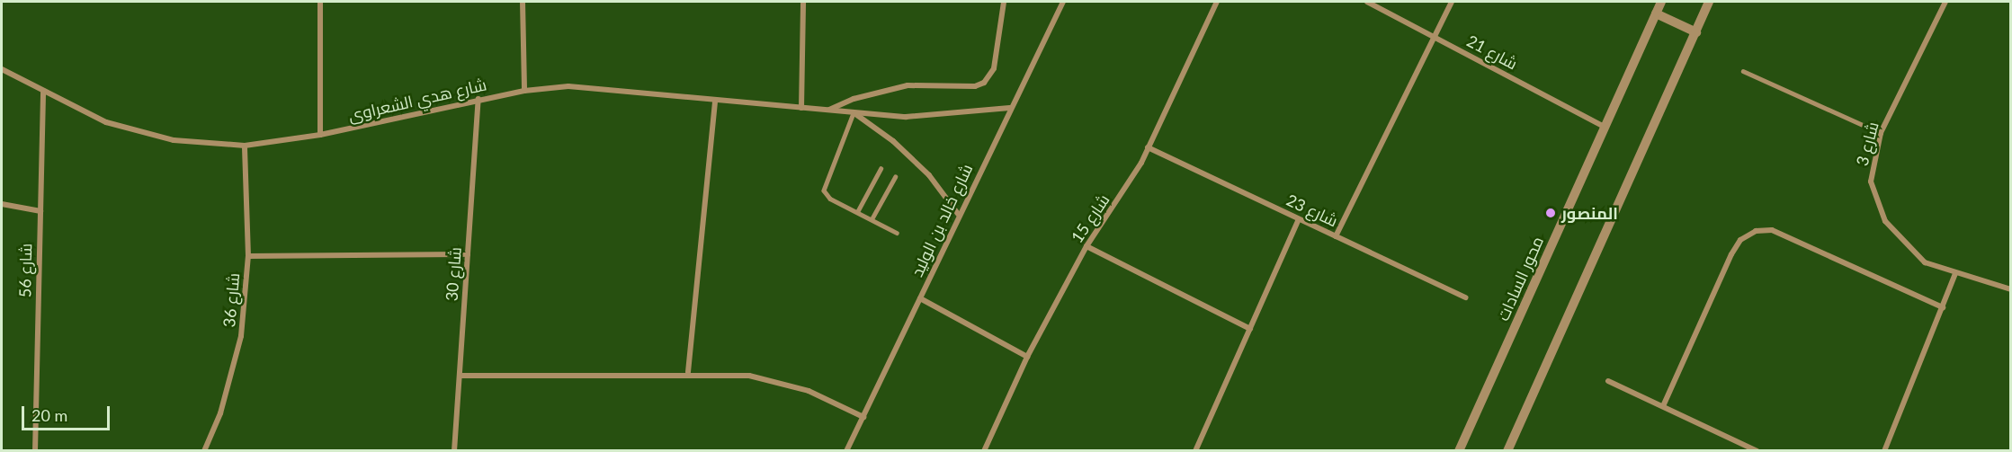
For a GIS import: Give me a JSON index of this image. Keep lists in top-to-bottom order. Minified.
{"streets":{"street":["شارع 21","شارع هدي الشعراوى","شارع 3","شارع 23","شارع 15","شارع خالد بن الوليد","شارع 56","شارع 30","محور السادات","شارع 36"]},"crossings":[["شارع 21","محور السادات"],["شارع هدي الشعراوى","شارع خالد بن الوليد"],["شارع هدي الشعراوى","شارع 56"],["شارع هدي الشعراوى","شارع 30"],["شارع هدي الشعراوى","شارع 36"],["شارع 23","شارع 15"]],"places":["المنصور"],"scale_bar":"20 m"}
